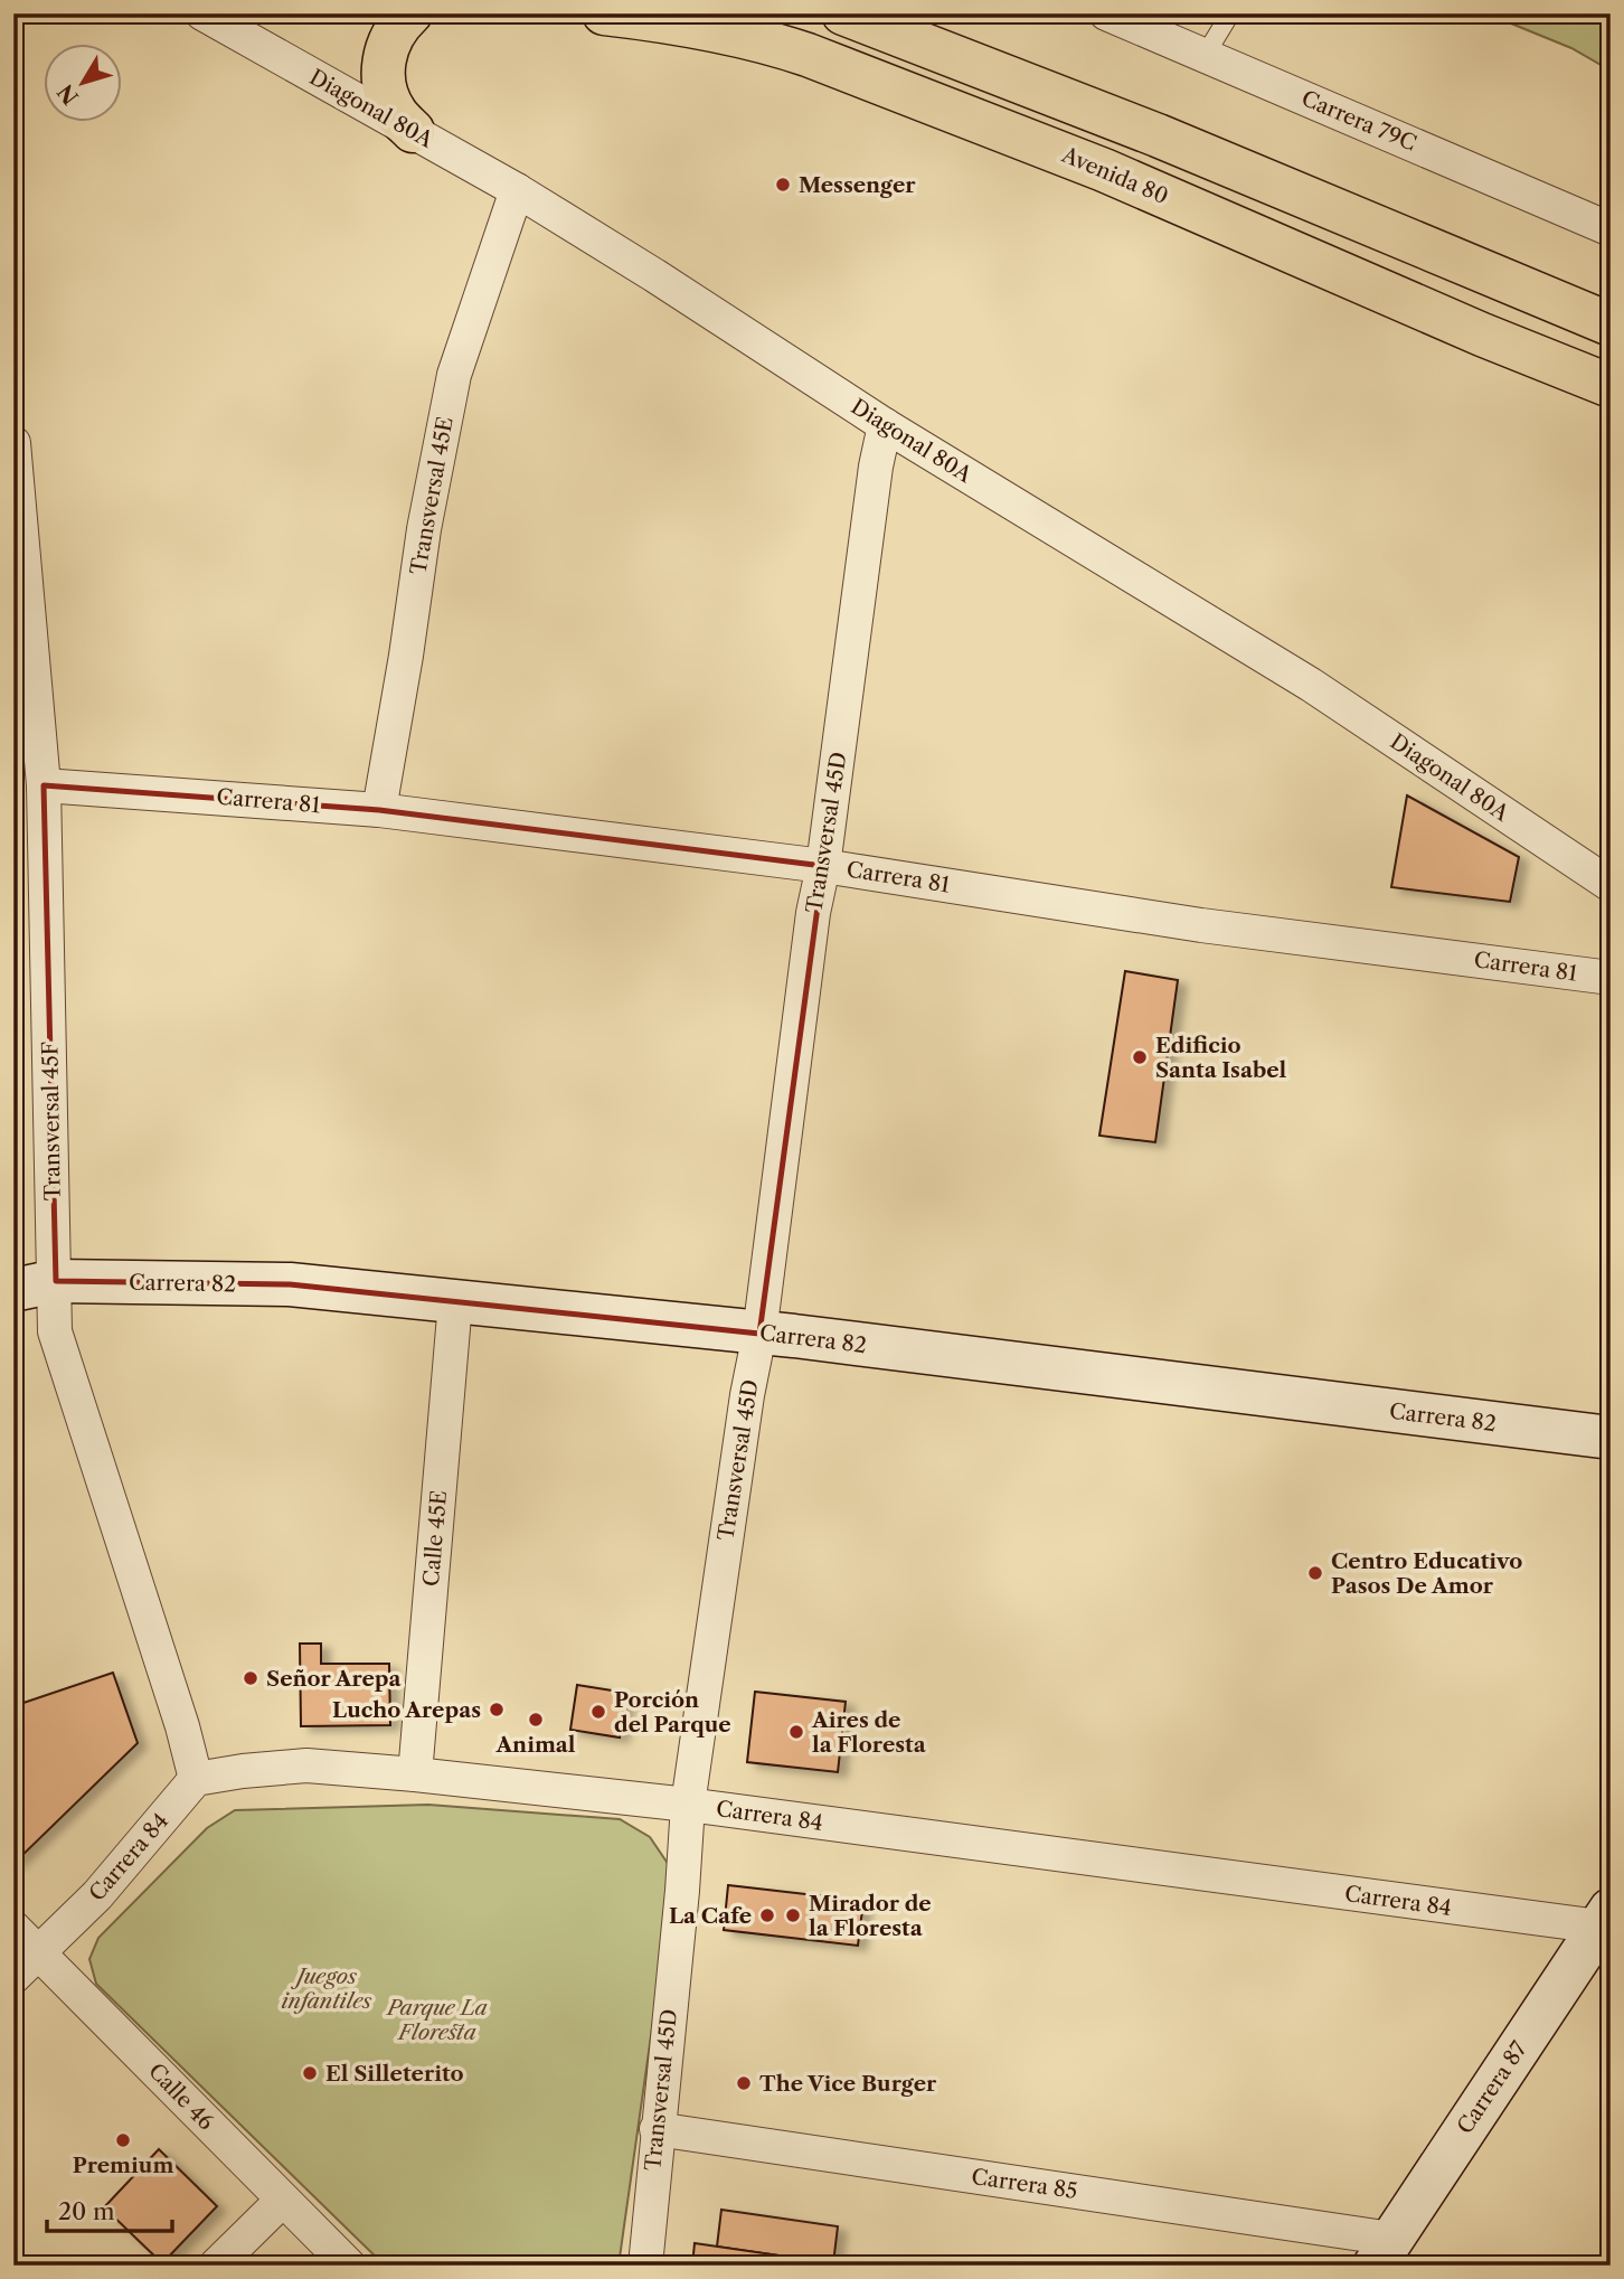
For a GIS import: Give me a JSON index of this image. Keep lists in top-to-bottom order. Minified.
{"streets":{"main road":["Avenida 80"],"street":["Diagonal 80A","Carrera 79C","Transversal 45E","Carrera 81","Transversal 45D","Transversal 45F","Carrera 82","Calle 45E","Carrera 84","Carrera 87","Calle 46","Carrera 85"]},"crossings":[["Diagonal 80A","Transversal 45E"],["Diagonal 80A","Transversal 45D"],["Transversal 45E","Carrera 81"],["Carrera 81","Transversal 45D"],["Carrera 81","Transversal 45F"],["Transversal 45D","Carrera 82"],["Transversal 45D","Carrera 84"],["Transversal 45D","Carrera 85"],["Transversal 45F","Carrera 82"],["Transversal 45F","Carrera 84"],["Carrera 82","Calle 45E"],["Calle 45E","Carrera 84"],["Carrera 84","Carrera 87"],["Carrera 84","Calle 46"],["Carrera 87","Carrera 85"]],"parks":["Juegos infantiles","Parque La Floresta"],"places":["Messenger","Edificio Santa Isabel","Centro Educativo Pasos De Amor","Señor Arepa","Lucho Arepas","Porción del Parque","Animal","Aires de la Floresta","La Cafe","Mirador de la Floresta","El Silleterito","The Vice Burger","Premium"],"scale_bar":"20 m","north":"bottom left"}
